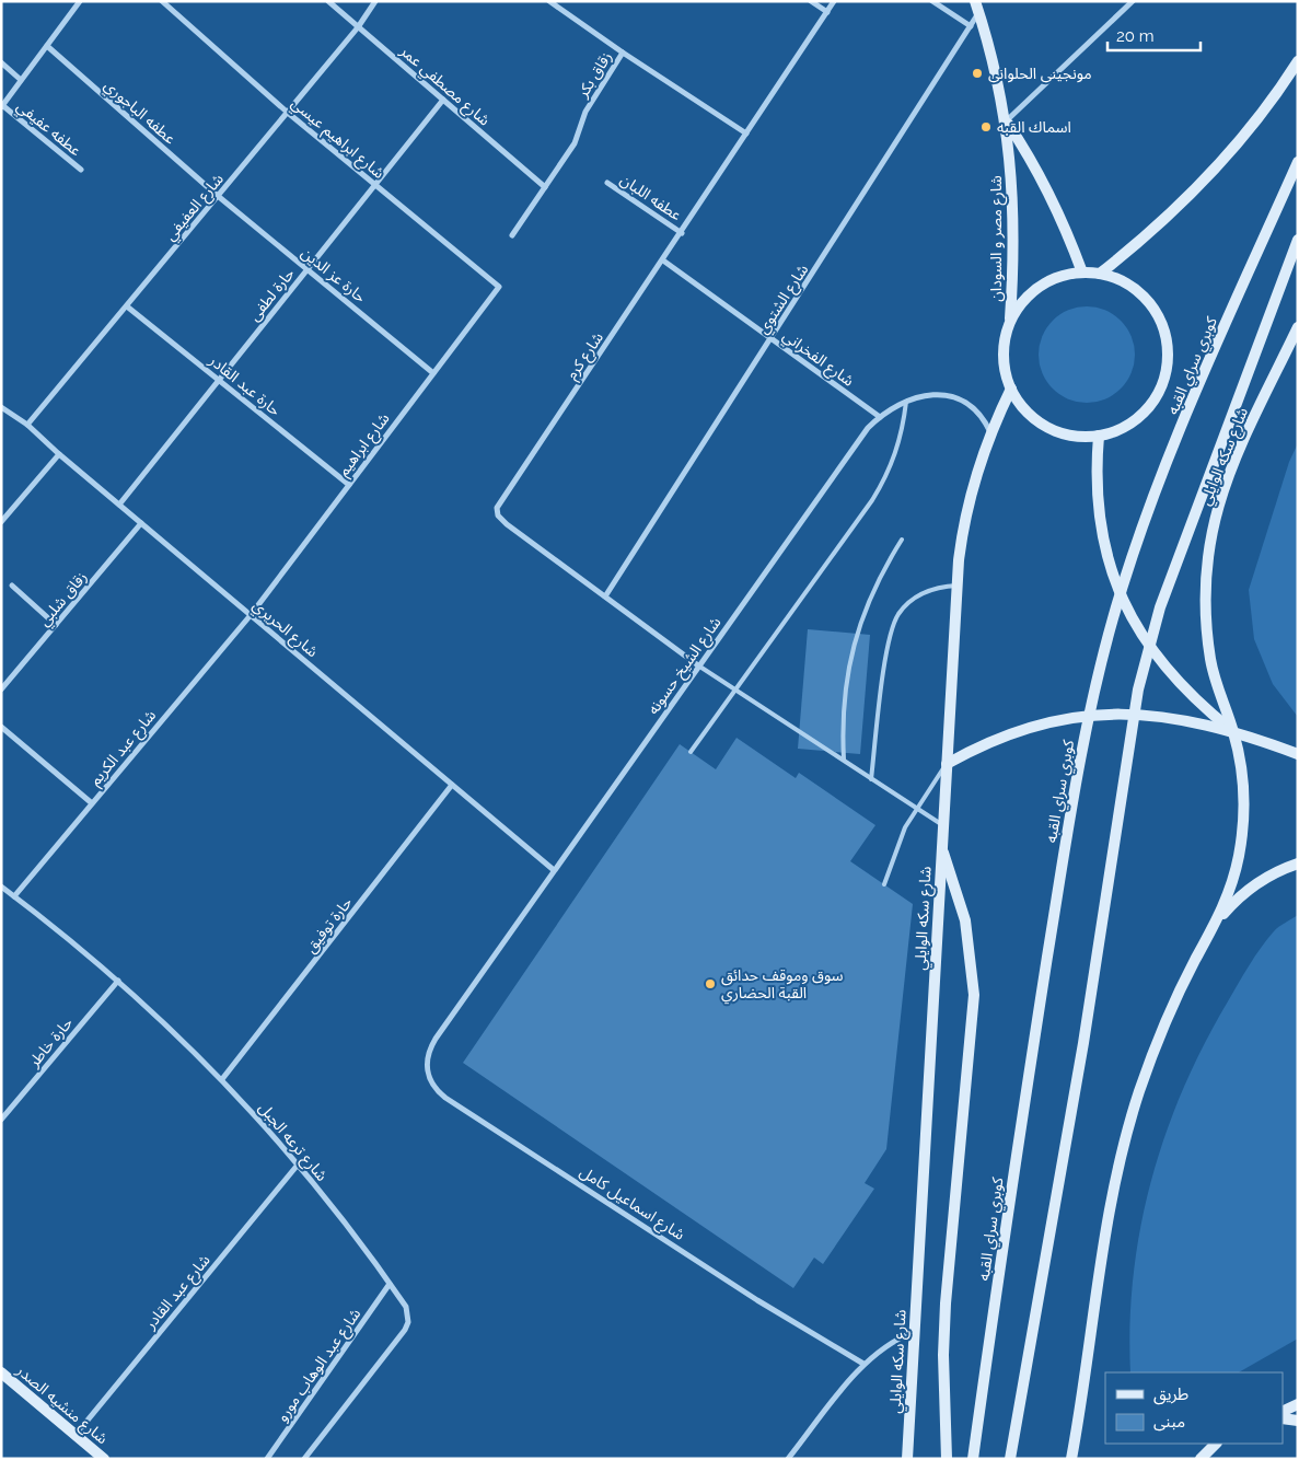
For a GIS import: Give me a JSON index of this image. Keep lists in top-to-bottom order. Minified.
{"streets":{"main road":["شارع مصر و السودان","كوبري سراي القبه","شارع سكه الوايلي","شارع منشيه الصدر"],"street":["زقاق بكر","شارع مصطفي عمر","عطفه الباجوري","عطفه عفيفي","شارع ابراهيم عيسي","عطفه اللبان","شارع العفيفي","حارة عز الدين","حارة لطفى","شارع الشتوي","شارع كرم","شارع الفخراني","حارة عبد القادر","شارع ابراهيم","زقاق شلبي","شارع الحريري","شارع الشيخ حسونه","شارع عبد الكريم","حارة توفيق","حارة خاطر","شارع ترعه الجبل","شارع اسماعيل كامل","شارع عبد القادر","شارع عبد الوهاب مورو"]},"crossings":[["زقاق بكر","شارع مصطفي عمر"],["زقاق بكر","شارع كرم"],["شارع مصطفي عمر","شارع العفيفي"],["شارع مصطفي عمر","حارة لطفى"],["عطفه الباجوري","شارع العفيفي"],["عطفه الباجوري","حارة عز الدين"],["شارع ابراهيم عيسي","شارع العفيفي"],["شارع ابراهيم عيسي","حارة لطفى"],["شارع ابراهيم عيسي","شارع ابراهيم"],["عطفه اللبان","شارع كرم"],["شارع العفيفي","حارة عز الدين"],["شارع العفيفي","حارة عبد القادر"],["شارع العفيفي","شارع الحريري"],["شارع مصر و السودان","شارع الشتوي"],["شارع مصر و السودان","شارع سكه الوايلي"],["حارة عز الدين","حارة لطفى"],["حارة عز الدين","شارع ابراهيم"],["حارة لطفى","حارة عبد القادر"],["حارة لطفى","شارع الحريري"],["شارع الشتوي","شارع كرم"],["شارع الشتوي","شارع الفخراني"],["شارع كرم","شارع الفخراني"],["شارع كرم","شارع الشيخ حسونه"],["شارع الفخراني","شارع الشيخ حسونه"],["حارة عبد القادر","شارع ابراهيم"],["شارع ابراهيم","شارع الحريري"],["شارع ابراهيم","شارع عبد الكريم"],["شارع سكه الوايلي","شارع الشيخ حسونه"],["زقاق شلبي","شارع الحريري"],["شارع الحريري","شارع الشيخ حسونه"],["شارع الحريري","شارع عبد الكريم"],["شارع الحريري","حارة توفيق"],["شارع الشيخ حسونه","شارع اسماعيل كامل"],["شارع عبد الكريم","شارع ترعه الجبل"],["حارة توفيق","شارع ترعه الجبل"],["حارة خاطر","شارع ترعه الجبل"],["شارع ترعه الجبل","شارع عبد القادر"],["شارع ترعه الجبل","شارع عبد الوهاب مورو"],["شارع عبد القادر","شارع منشيه الصدر"]],"places":["مونجينى الحلوانى","اسماك القبه","سوق وموقف حدائق القبة الحضاري"],"legend":["طريق","مبنى"],"scale_bar":"20 m"}
